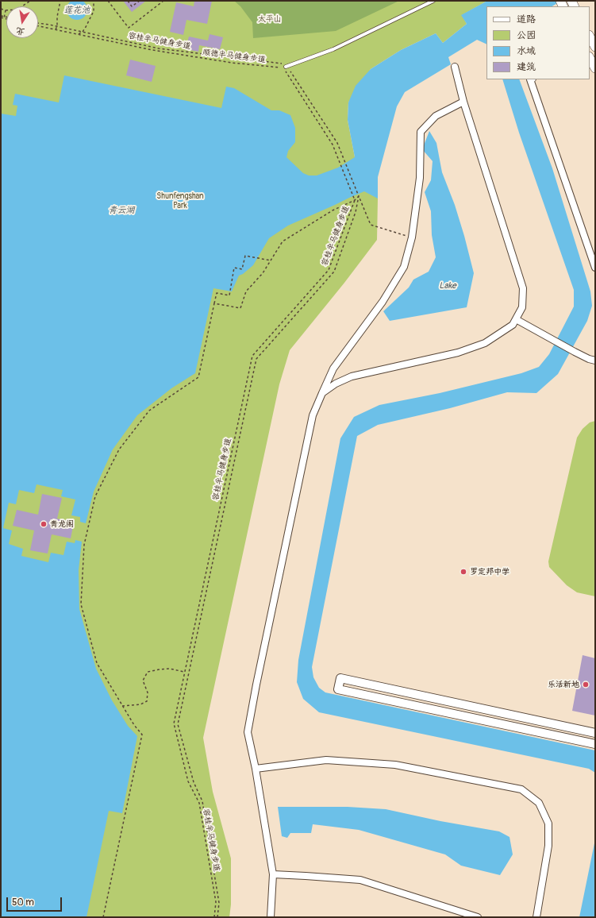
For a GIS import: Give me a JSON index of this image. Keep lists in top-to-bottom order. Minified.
{"streets":{"path":["容桂半马健身步道","顺德半马健身步道"]},"crossings":[["容桂半马健身步道","顺德半马健身步道"]],"water":["莲花池","青云湖","Lake"],"parks":["太平山","Shunfengshan Park"],"places":["青龙阁","罗定邦中学","乐活新地"],"legend":["道路","公园","水域","建筑"],"scale_bar":"50 m","north":"bottom"}
